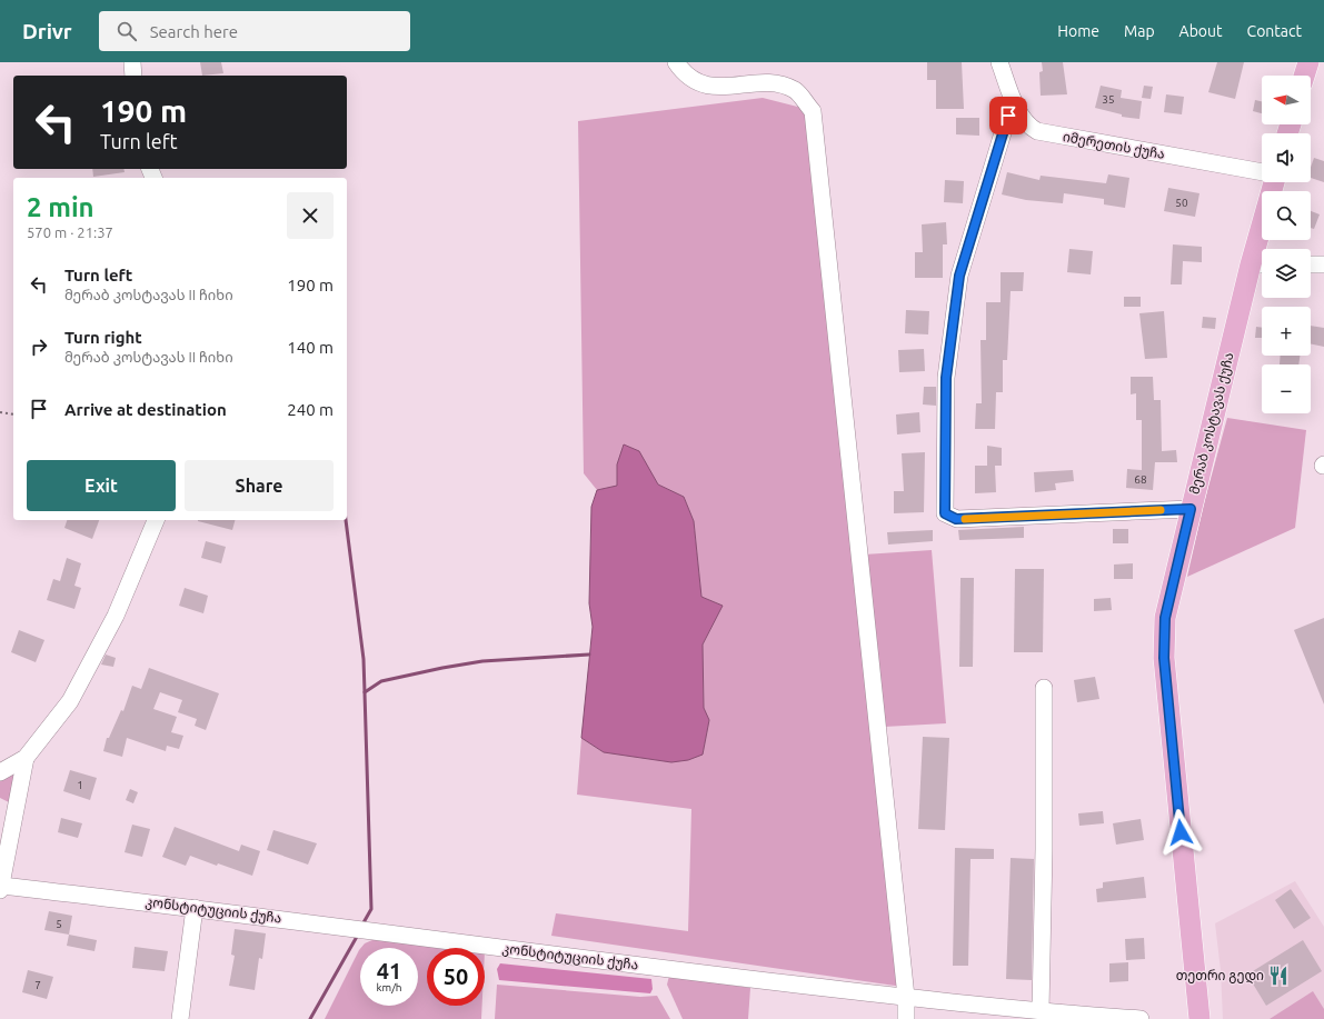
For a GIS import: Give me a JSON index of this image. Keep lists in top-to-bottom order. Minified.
{"streets":{"main road":["მერაბ კოსტავას ქუჩა"],"street":["იმერეთის ქუჩა","კონსტიტუციის ქუჩა"]},"places":{"restaurant":["თეთრი გედი"]},"house_numbers":["35","50","68","1","5","7"],"north":"left","page":{"header":"Drivr","search":"Search here","nav":["Home","Map","About","Contact"],"map_buttons":["+","−"],"turn":["190 m","Turn left"],"heading":["2 min","570 m · 21:37"],"list":[{"name":"Turn left","note":"მერაბ კოსტავას II ჩიხი","value":"190 m"},{"name":"Turn right","note":"მერაბ კოსტავას II ჩიხი","value":"140 m"},{"name":"Arrive at destination","value":"240 m"}],"buttons":["Exit","Share"],"speed":"41 km/h","limit":"50"}}
